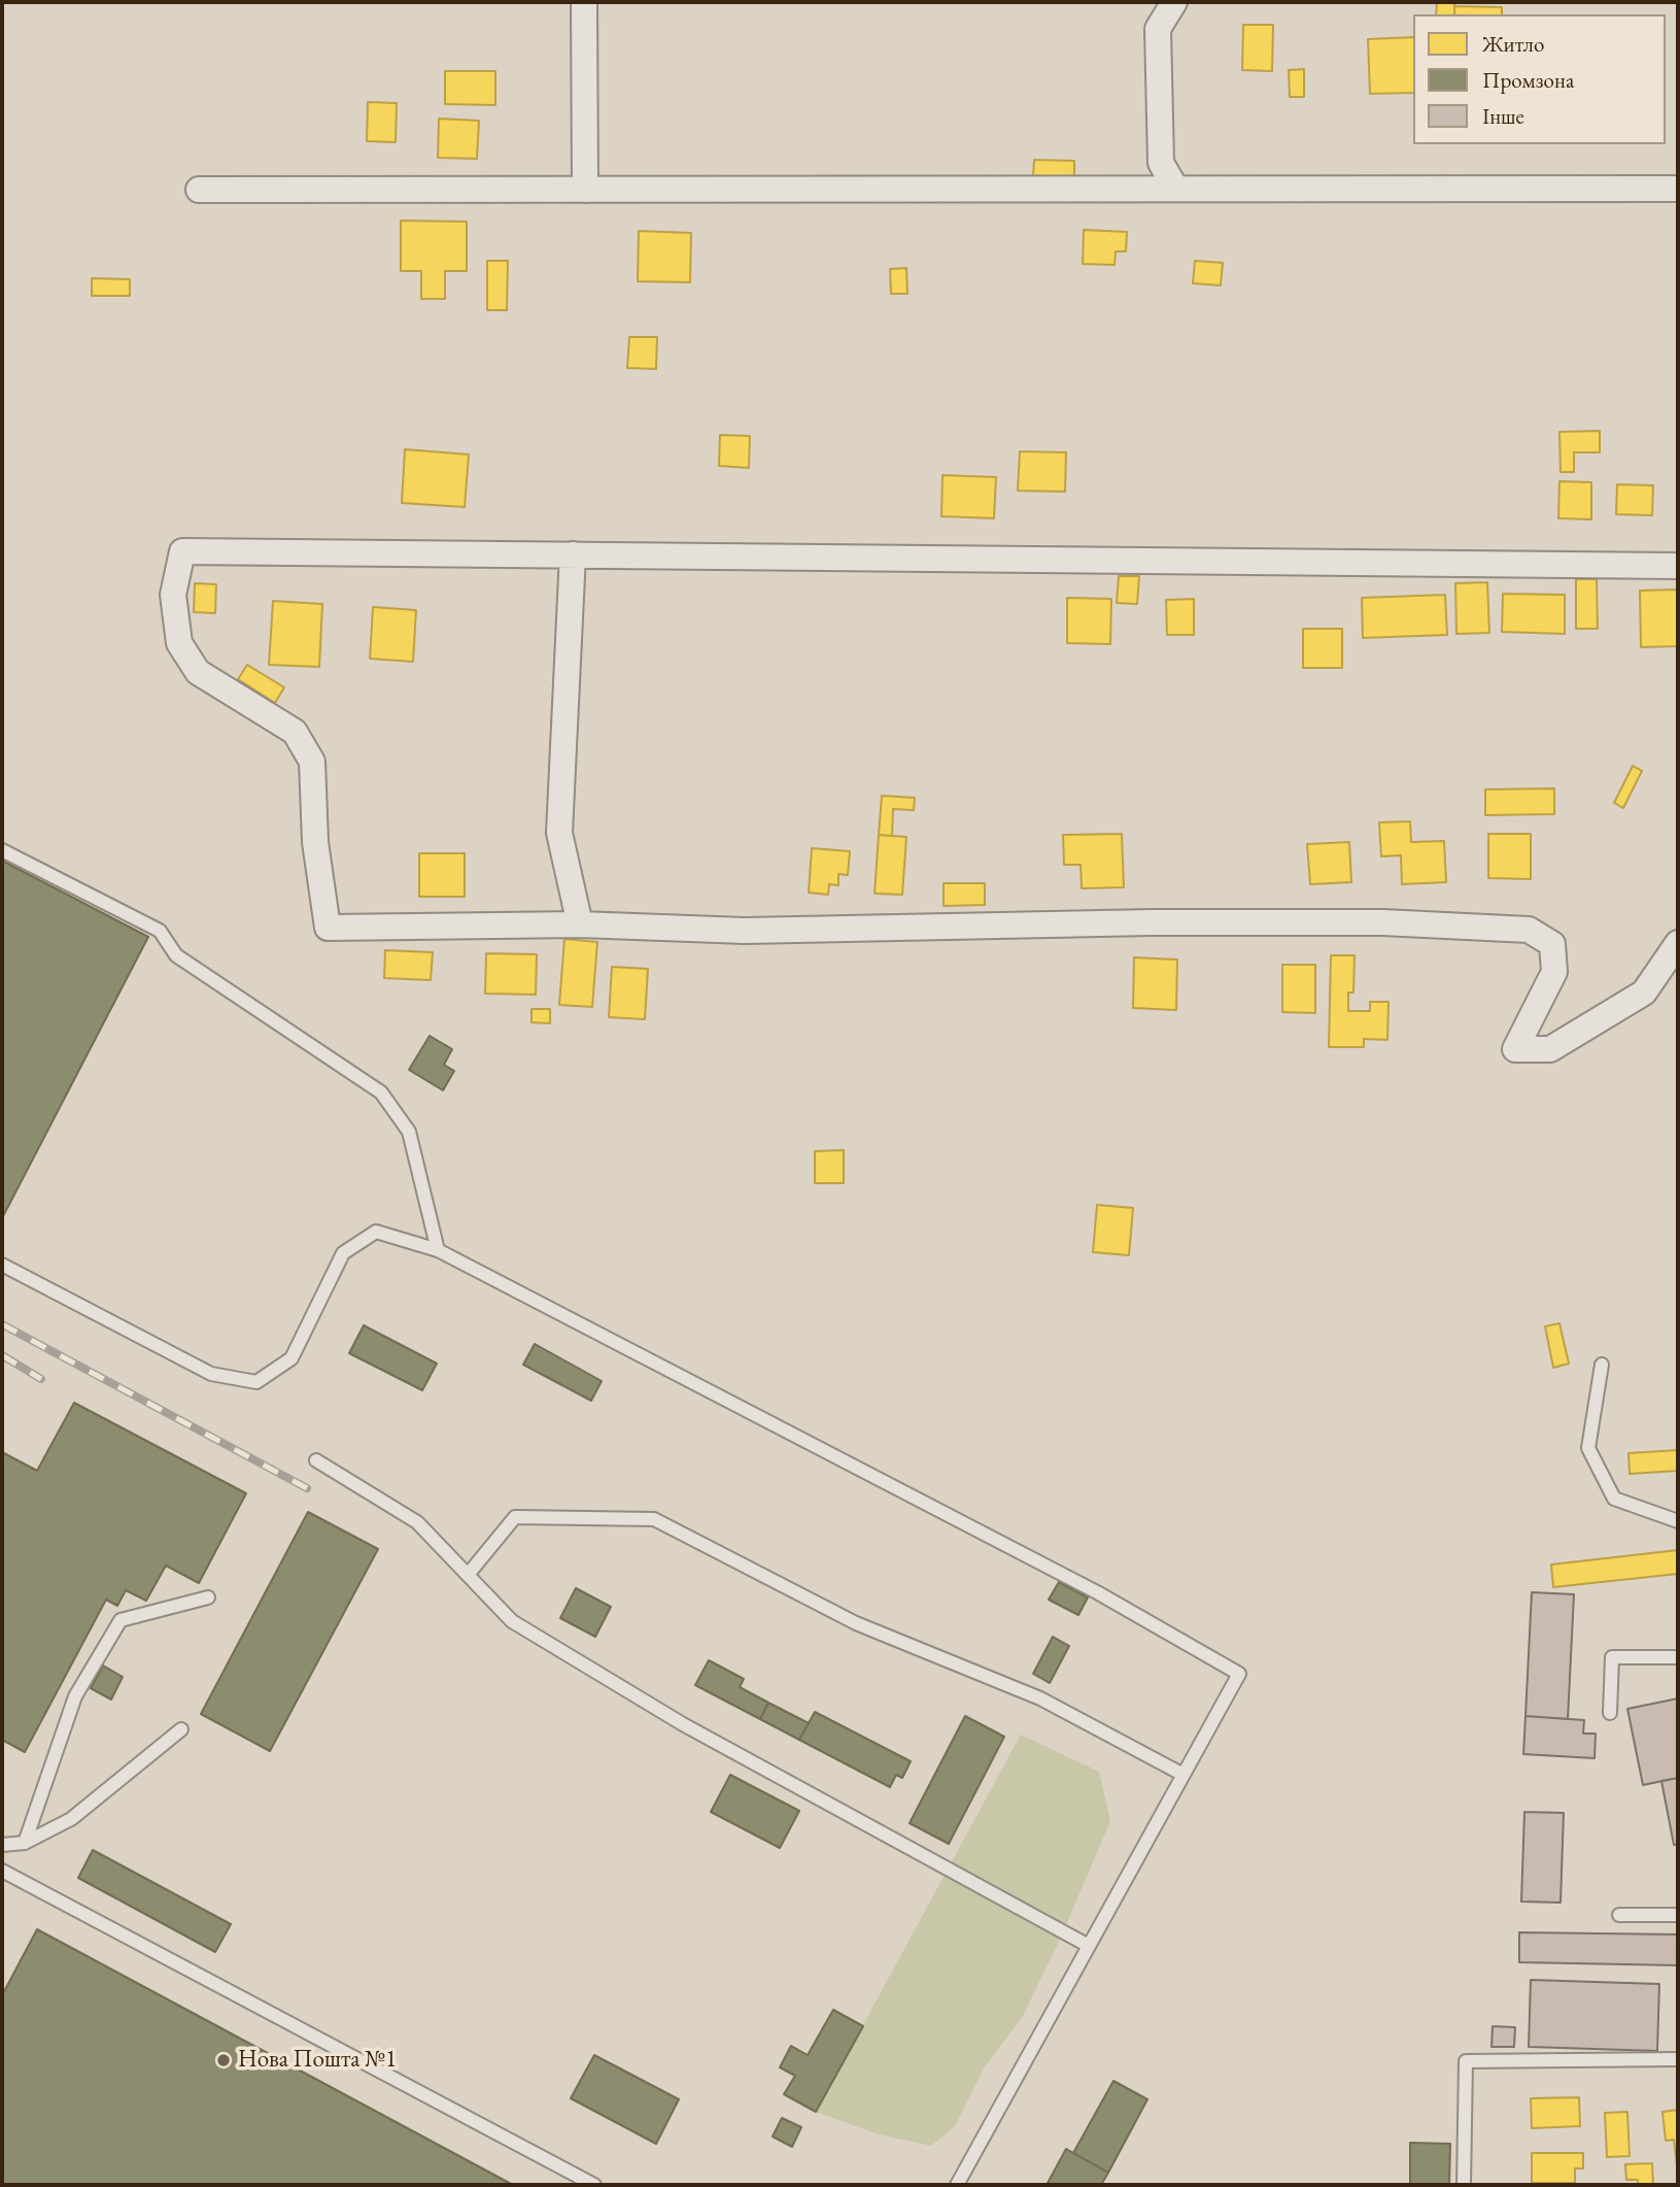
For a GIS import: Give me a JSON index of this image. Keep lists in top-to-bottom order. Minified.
{"places":["Нова Пошта №1"],"legend":["Житло","Промзона","Інше"]}
